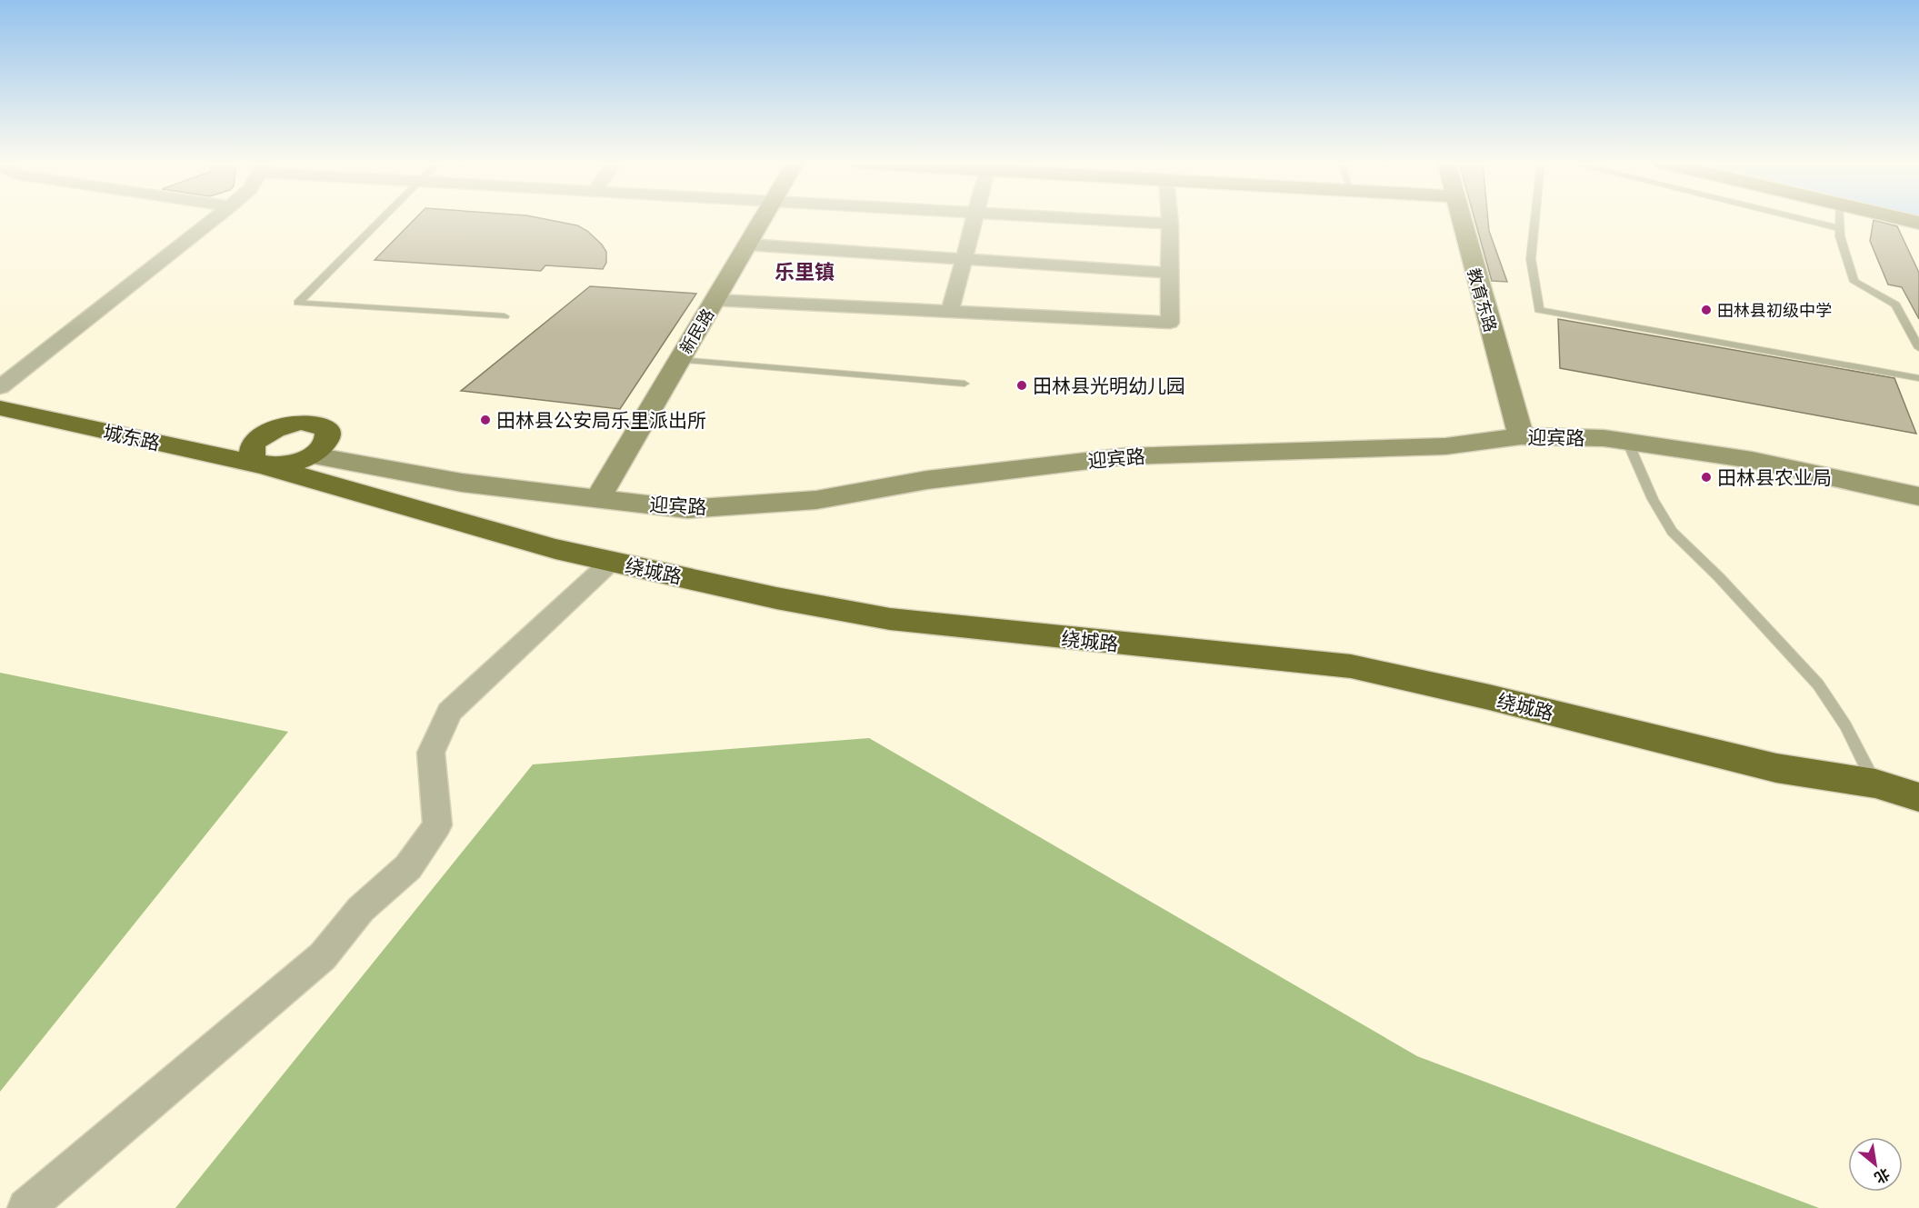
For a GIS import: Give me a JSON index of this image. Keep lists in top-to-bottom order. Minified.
{"streets":{"highway":["城东路","绕城路"],"street":["教育东路","新民路","迎宾路"]},"crossings":[["教育东路","迎宾路"],["新民路","迎宾路"],["城东路","绕城路"]],"districts":["乐里镇"],"places":["田林县初级中学","田林县光明幼儿园","田林县公安局乐里派出所","田林县农业局"],"north":"bottom right"}
